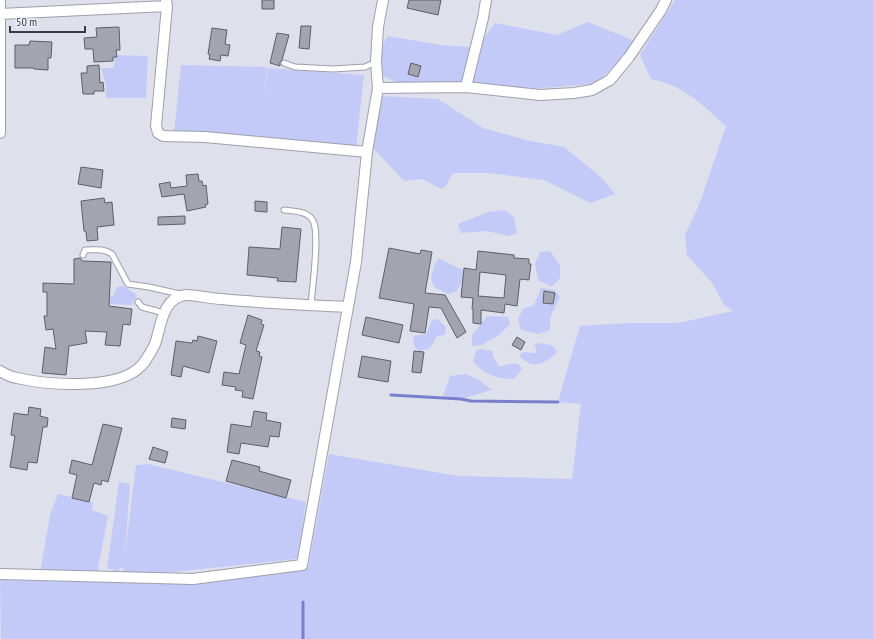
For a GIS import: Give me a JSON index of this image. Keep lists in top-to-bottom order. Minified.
{"scale_bar":"50 m"}
